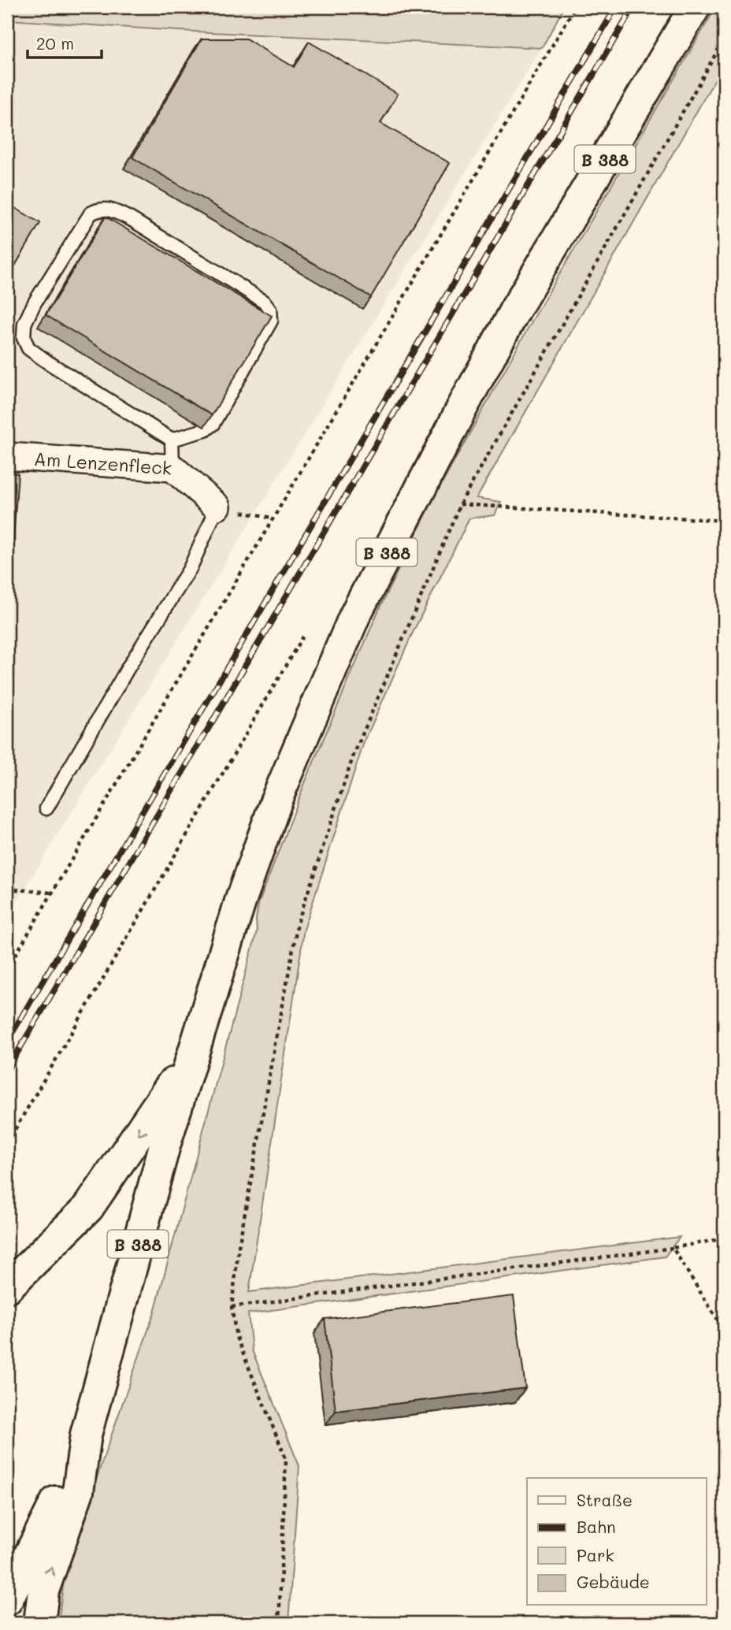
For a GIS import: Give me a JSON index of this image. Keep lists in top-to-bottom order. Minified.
{"streets":{"main road":["B 388"],"street":["Am Lenzenfleck"]},"legend":["Straße","Bahn","Park","Gebäude"],"scale_bar":"20 m"}
